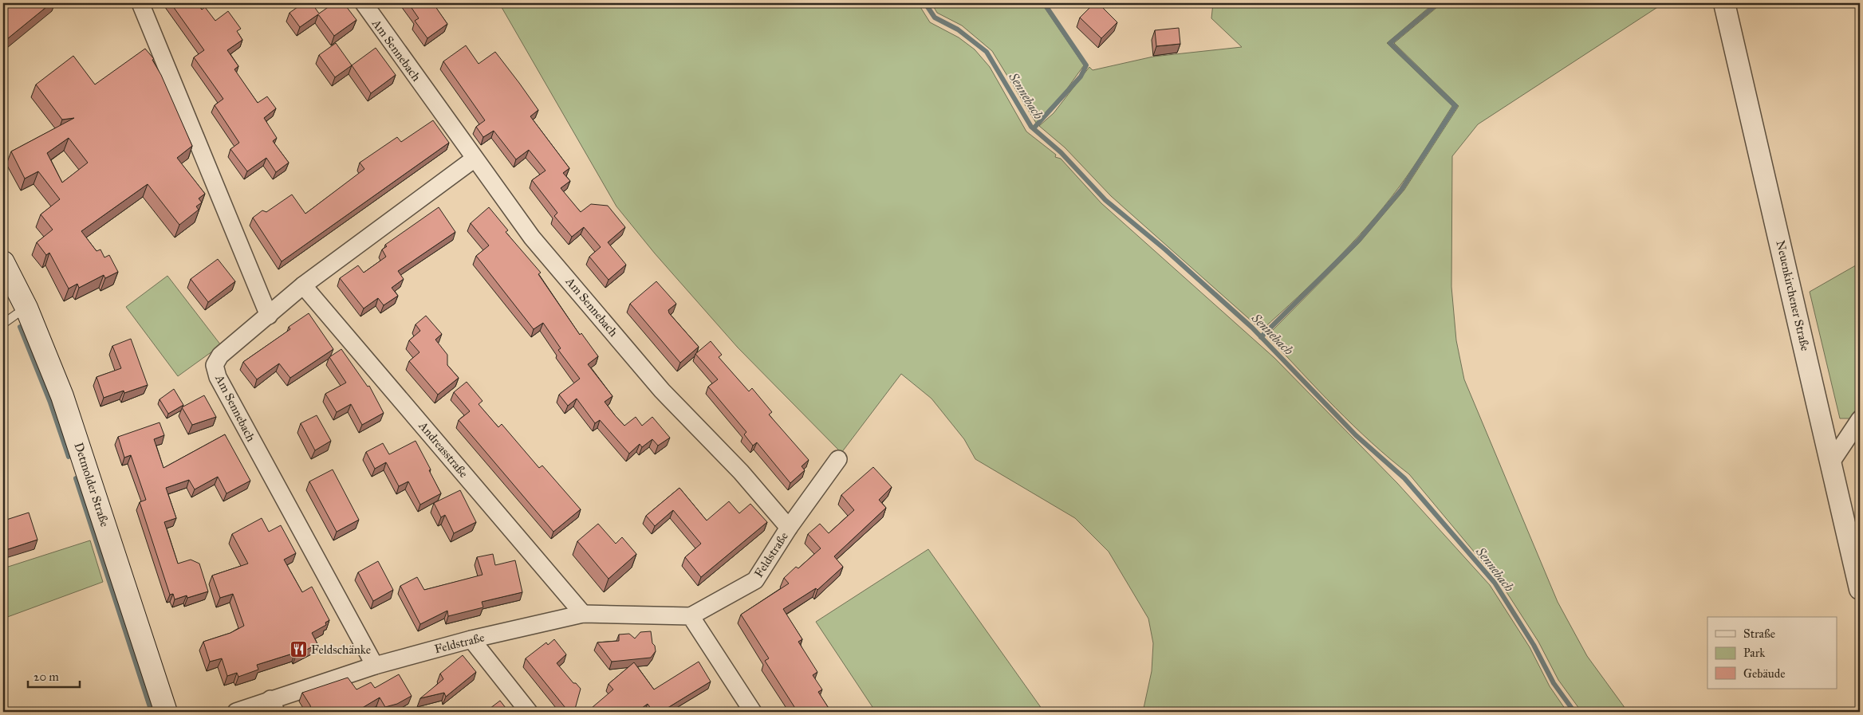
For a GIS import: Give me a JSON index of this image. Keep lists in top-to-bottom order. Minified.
{"streets":{"main road":["Detmolder Straße"],"street":["Am Sennebach","Neuenkirchener Straße","Andreasstraße","Feldstraße"]},"crossings":[["Am Sennebach","Feldstraße"],["Andreasstraße","Feldstraße"]],"water":["Sennebach"],"places":{"restaurant":["Feldschänke"]},"legend":["Straße","Park","Gebäude"],"scale_bar":"20 m"}
